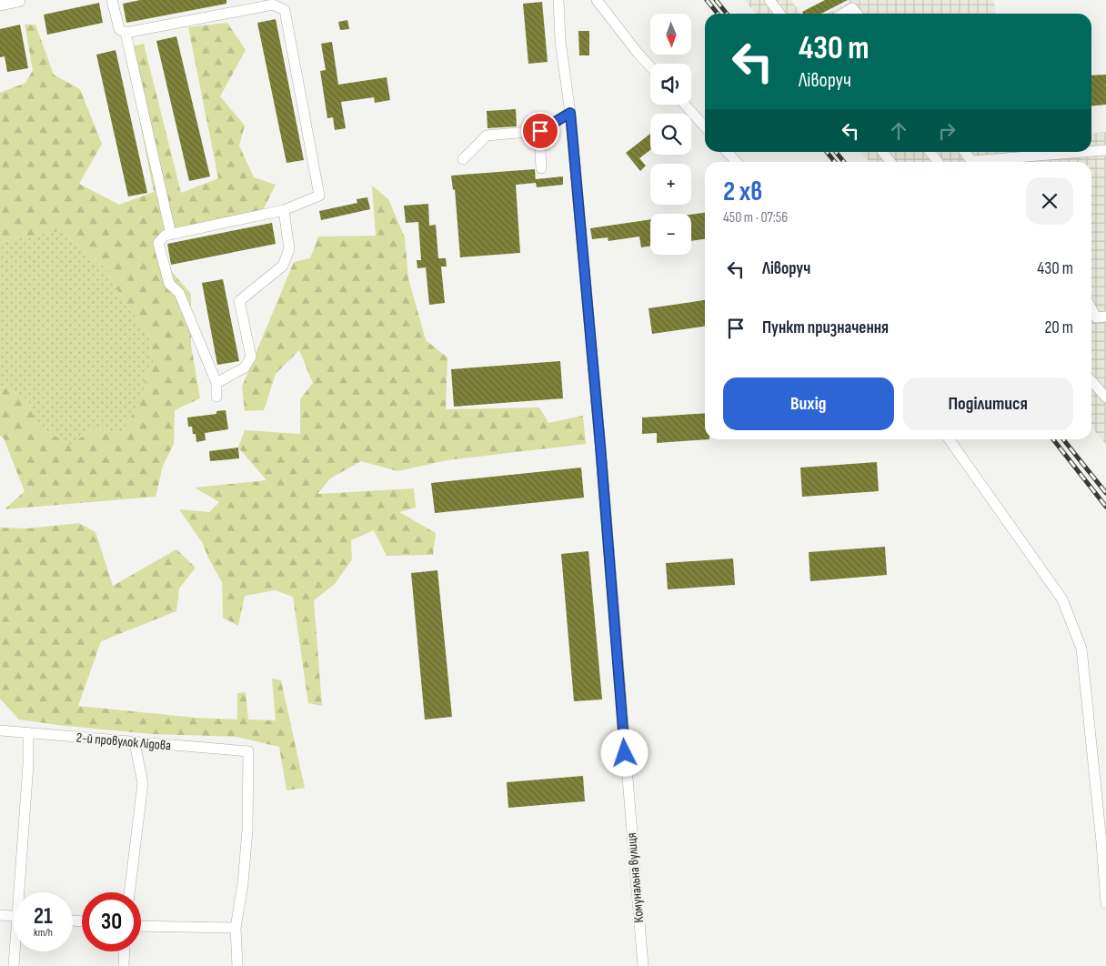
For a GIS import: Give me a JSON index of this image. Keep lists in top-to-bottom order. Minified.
{"streets":{"street":["2-й провулок Лідова","Комунальна вулиця"]},"north":"bottom","page":{"map_buttons":["+","−"],"turn":["430 m","Ліворуч"],"heading":["2 хв","450 m · 07:56"],"list":[{"name":"Ліворуч","value":"430 m"},{"name":"Пункт призначення","value":"20 m"}],"buttons":["Вихід","Поділитися"],"speed":"21 km/h","limit":"30"}}
